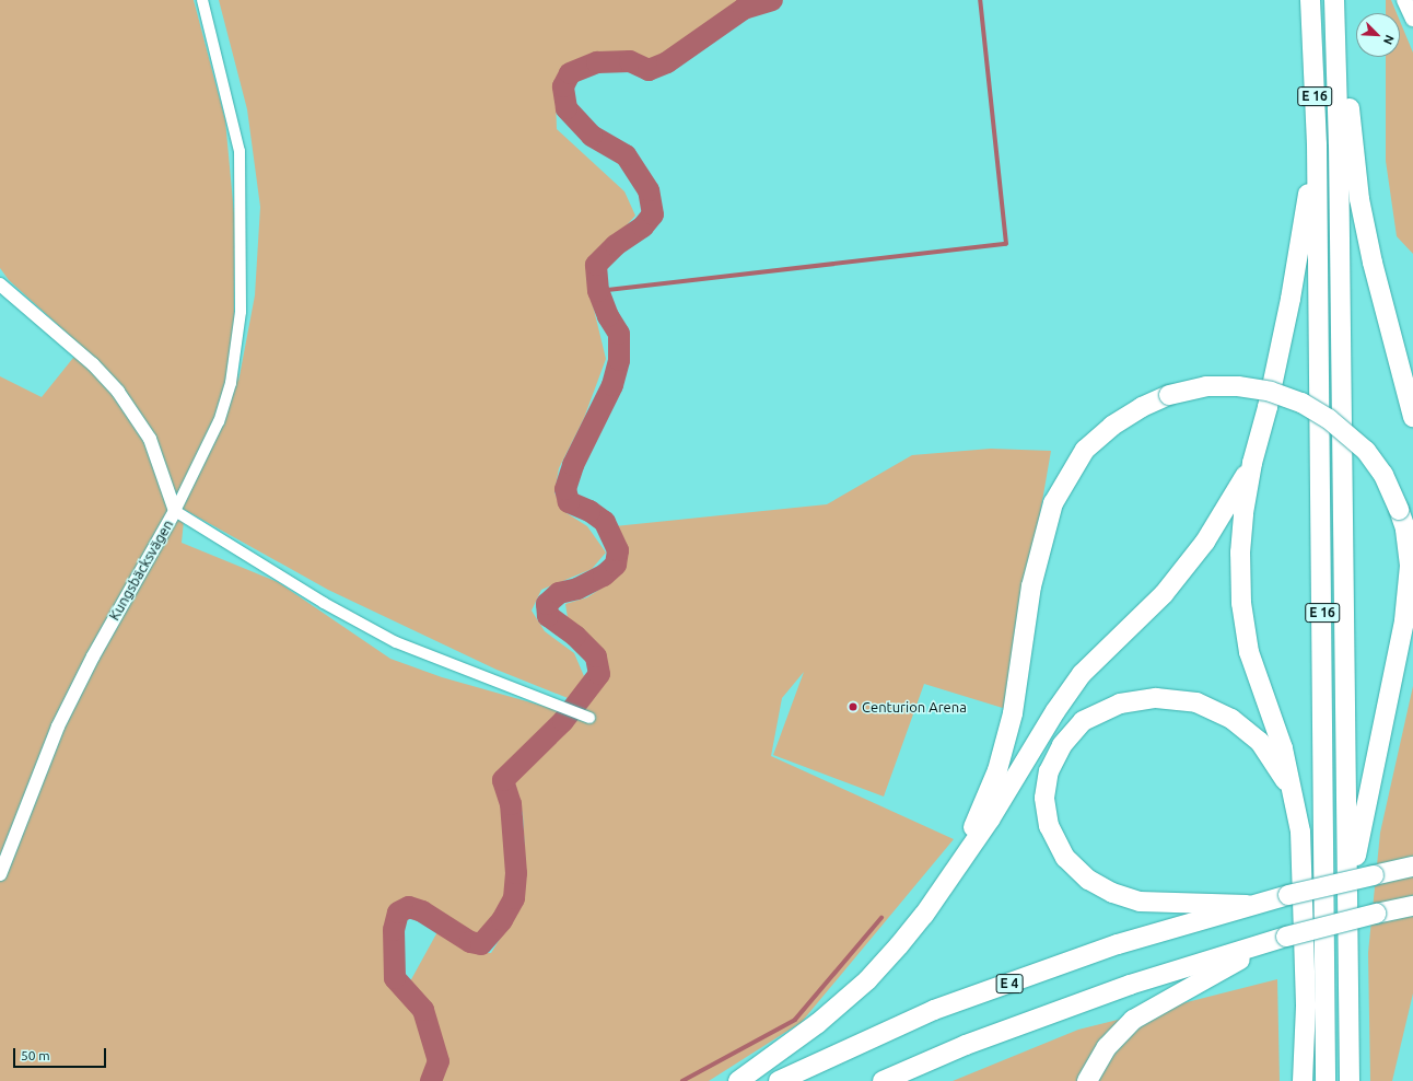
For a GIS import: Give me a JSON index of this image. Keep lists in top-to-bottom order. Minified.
{"streets":{"highway":["E 16","E 4"],"street":["Kungsbäcksvägen"]},"places":["Centurion Arena"],"scale_bar":"50 m","north":"bottom right"}
